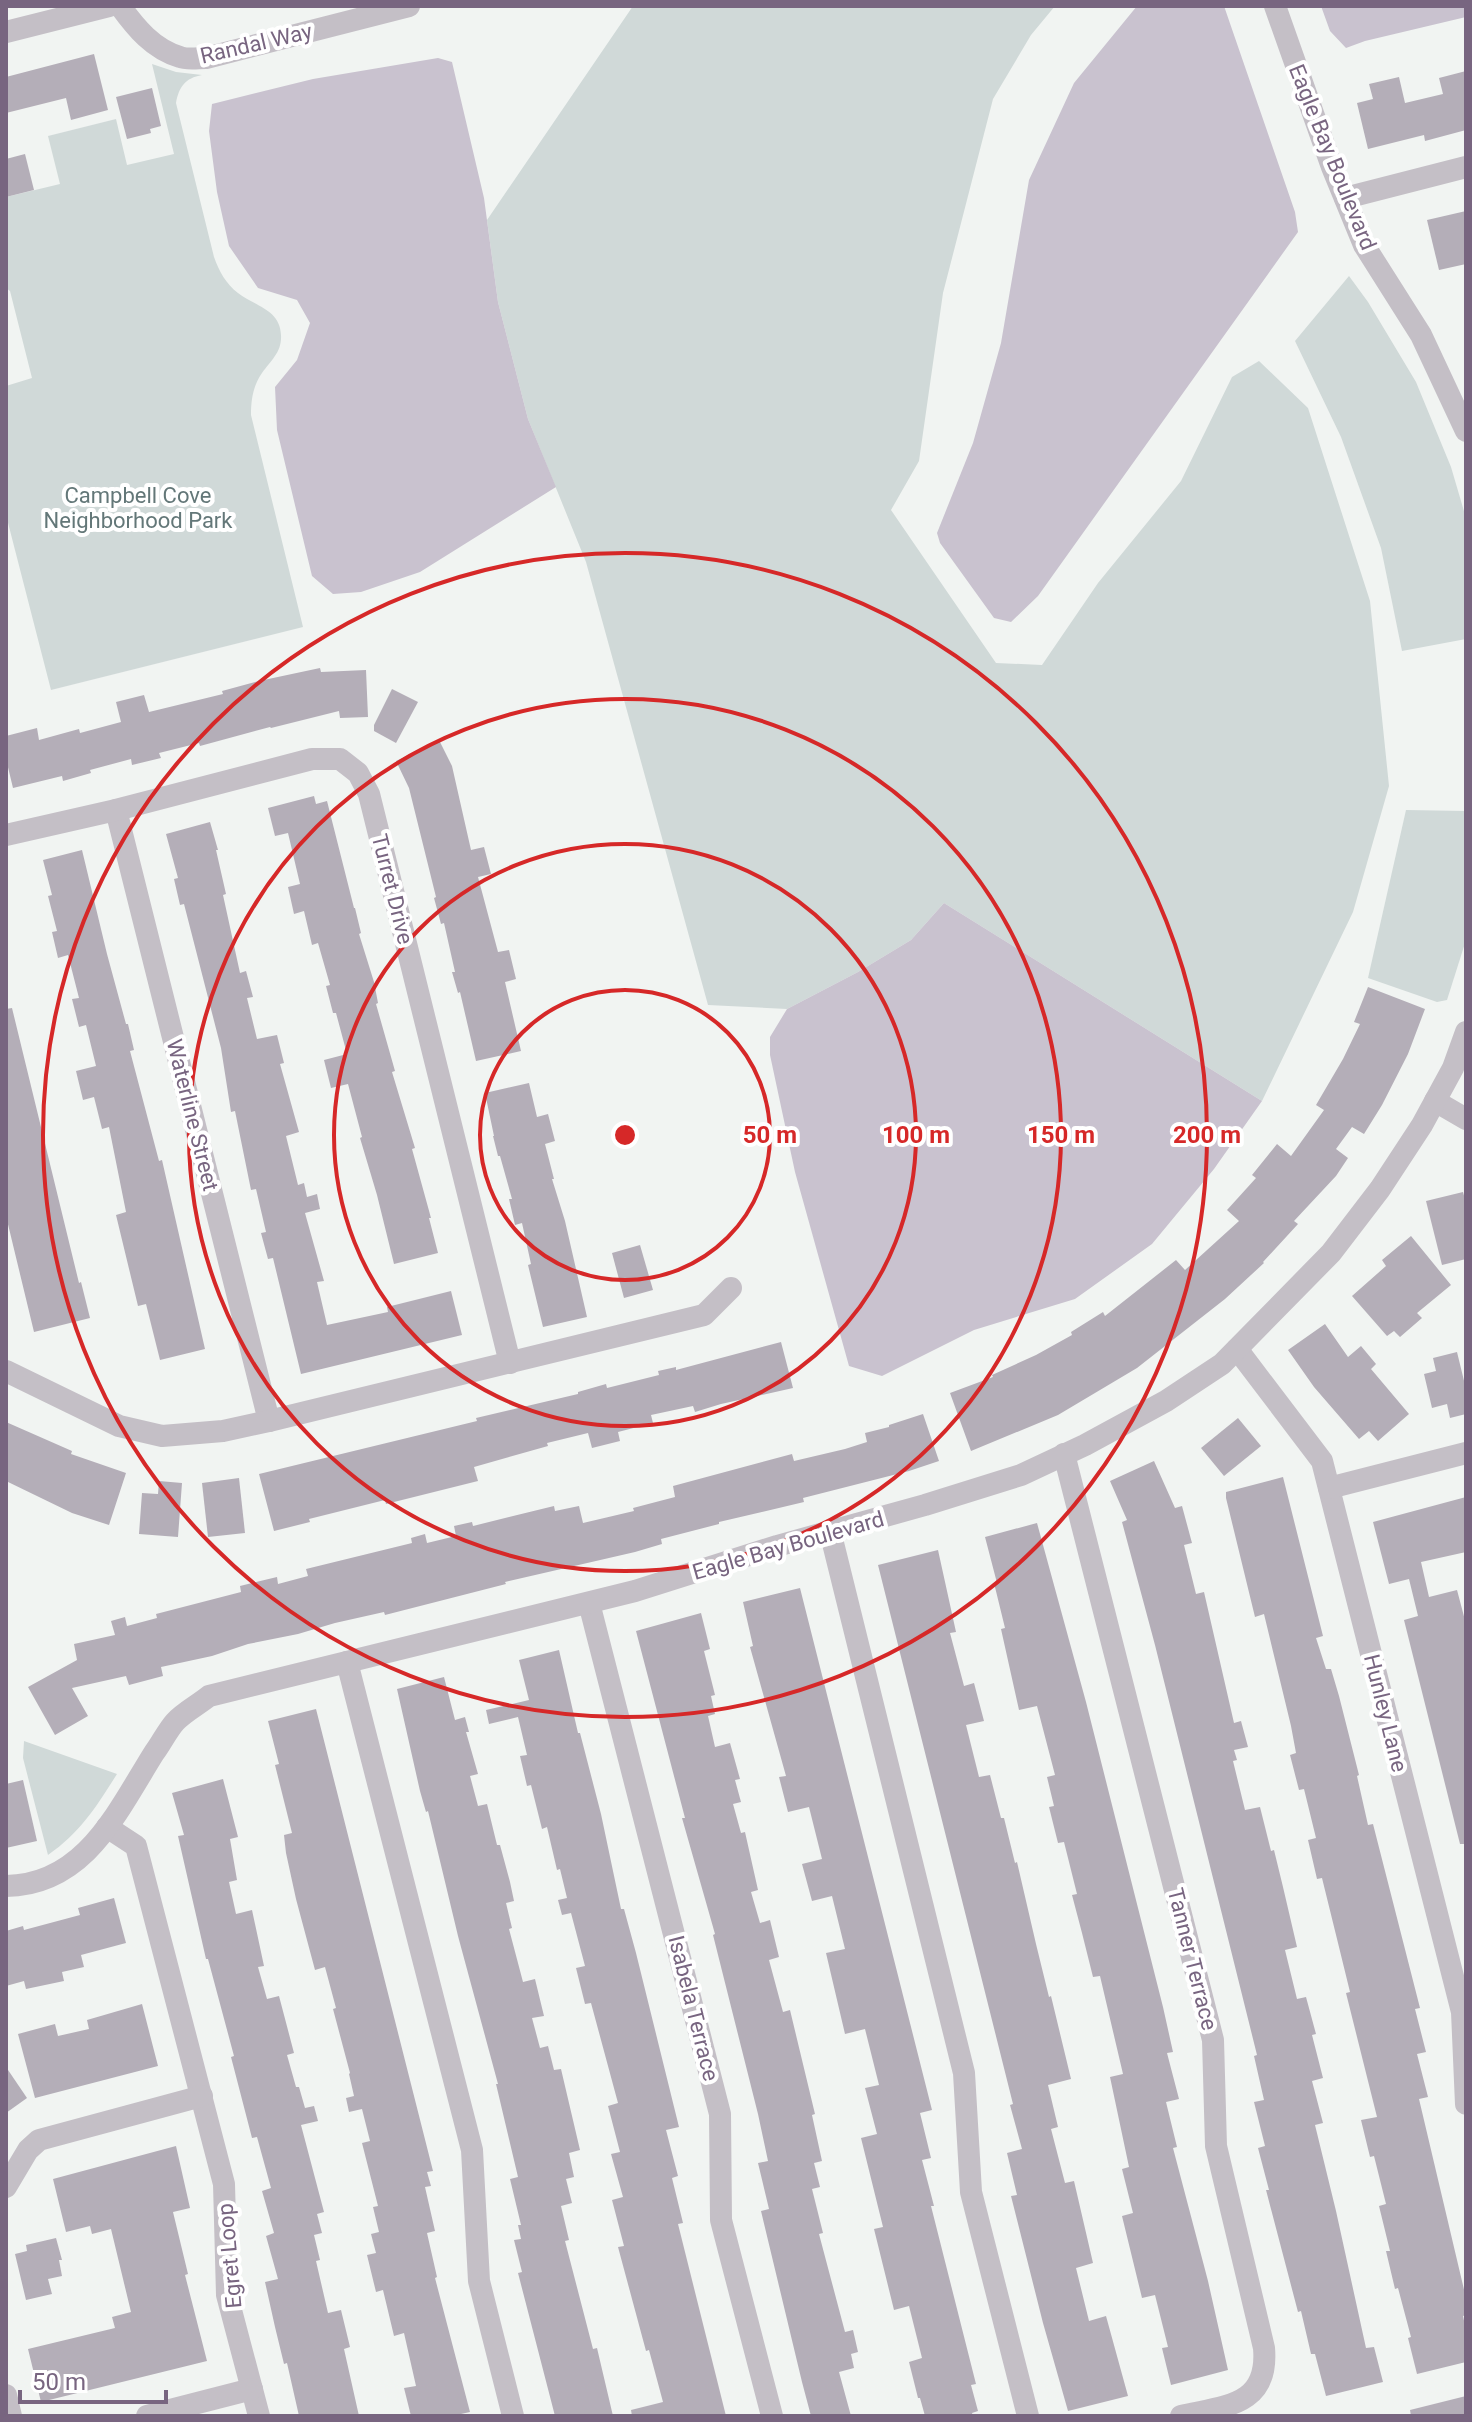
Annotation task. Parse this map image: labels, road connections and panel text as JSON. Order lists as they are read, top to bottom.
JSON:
{
  "streets": {
    "street": [
      "Randal Way",
      "Eagle Bay Boulevard",
      "Turret Drive",
      "Waterline Street",
      "Hunley Lane",
      "Tanner Terrace",
      "Isabela Terrace",
      "Egret Loop"
    ]
  },
  "crossings": [
    ["Eagle Bay Boulevard", "Hunley Lane"],
    ["Eagle Bay Boulevard", "Tanner Terrace"],
    ["Eagle Bay Boulevard", "Isabela Terrace"],
    ["Eagle Bay Boulevard", "Egret Loop"],
    ["Turret Drive", "Waterline Street"]
  ],
  "parks": ["Campbell Cove Neighborhood Park"],
  "scale_bar": "50 m",
  "rings": [
    "50 m",
    "100 m",
    "150 m",
    "200 m"
  ]
}
